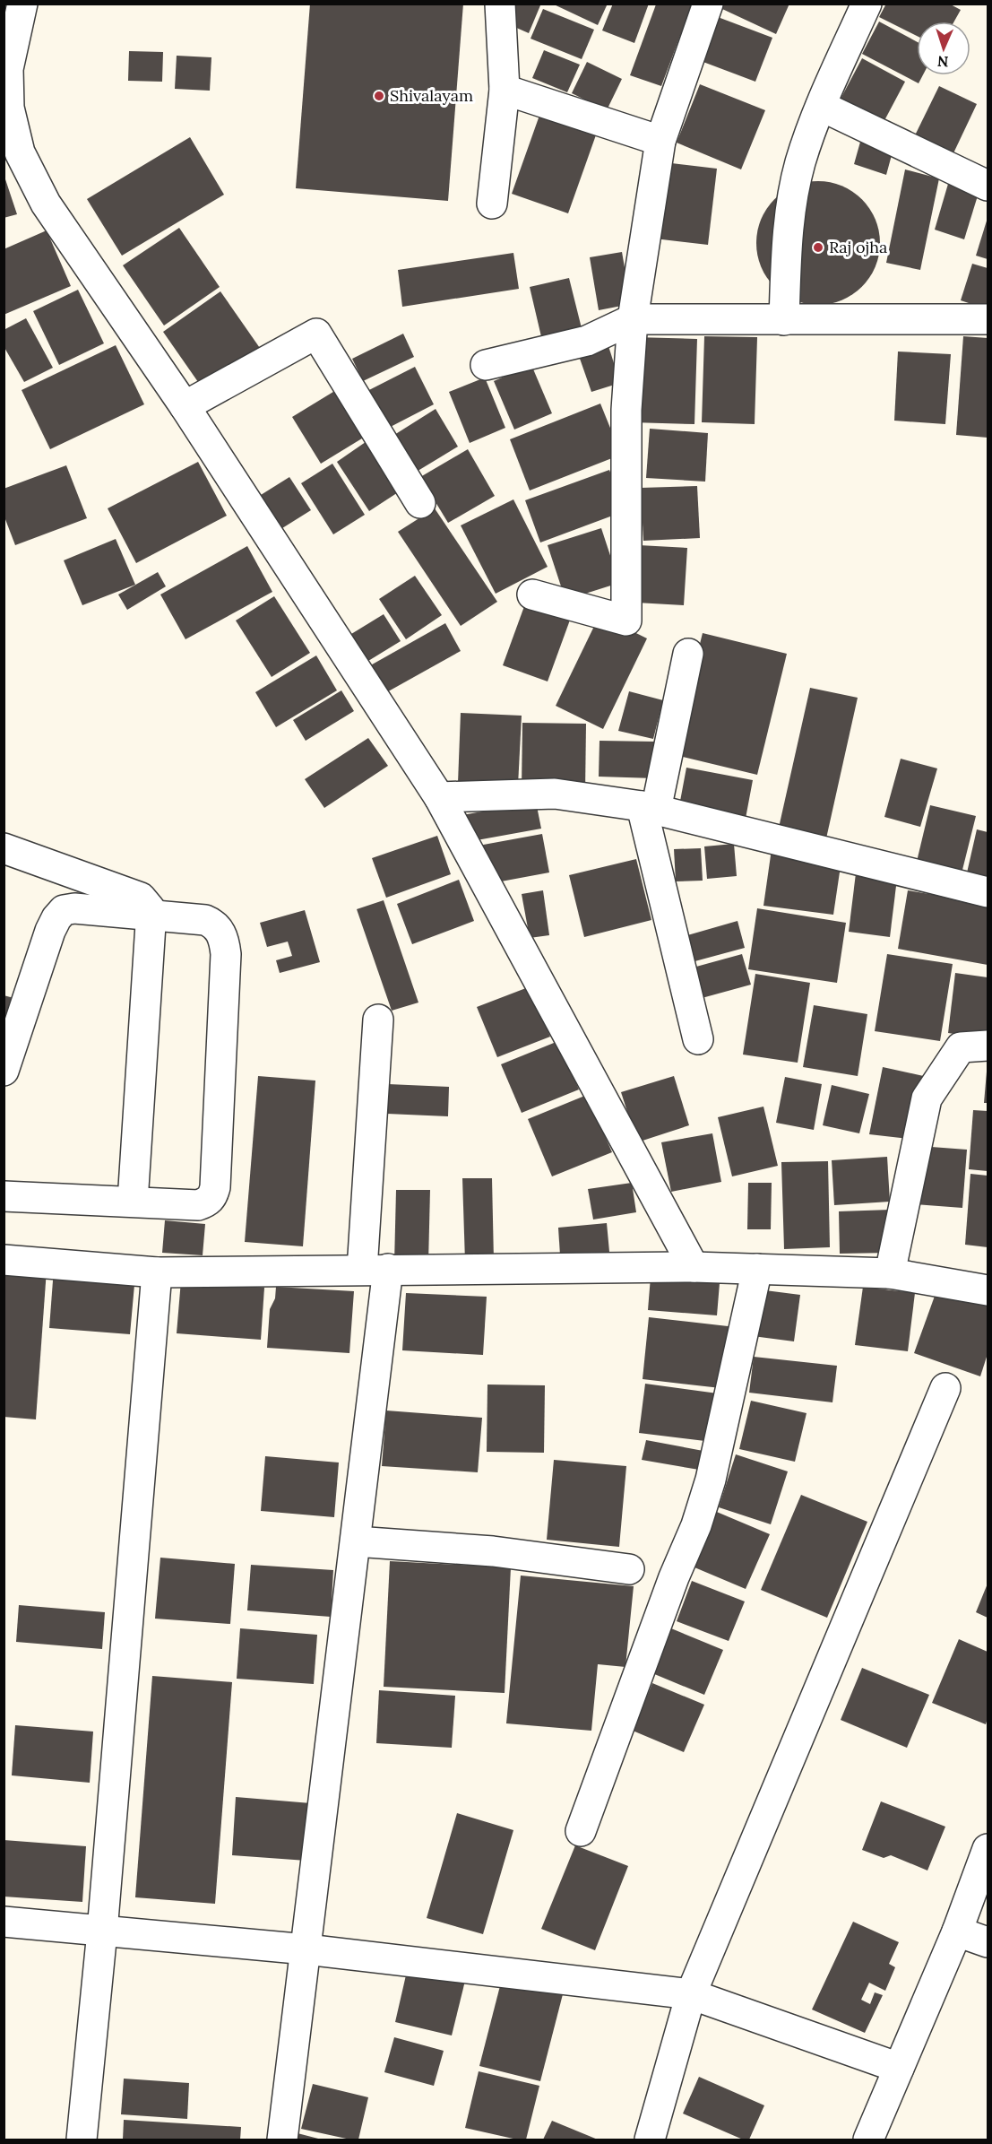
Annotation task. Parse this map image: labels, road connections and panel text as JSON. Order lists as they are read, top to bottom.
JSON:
{
  "places": ["Shivalayam", "Raj ojha"],
  "north": "bottom"
}
